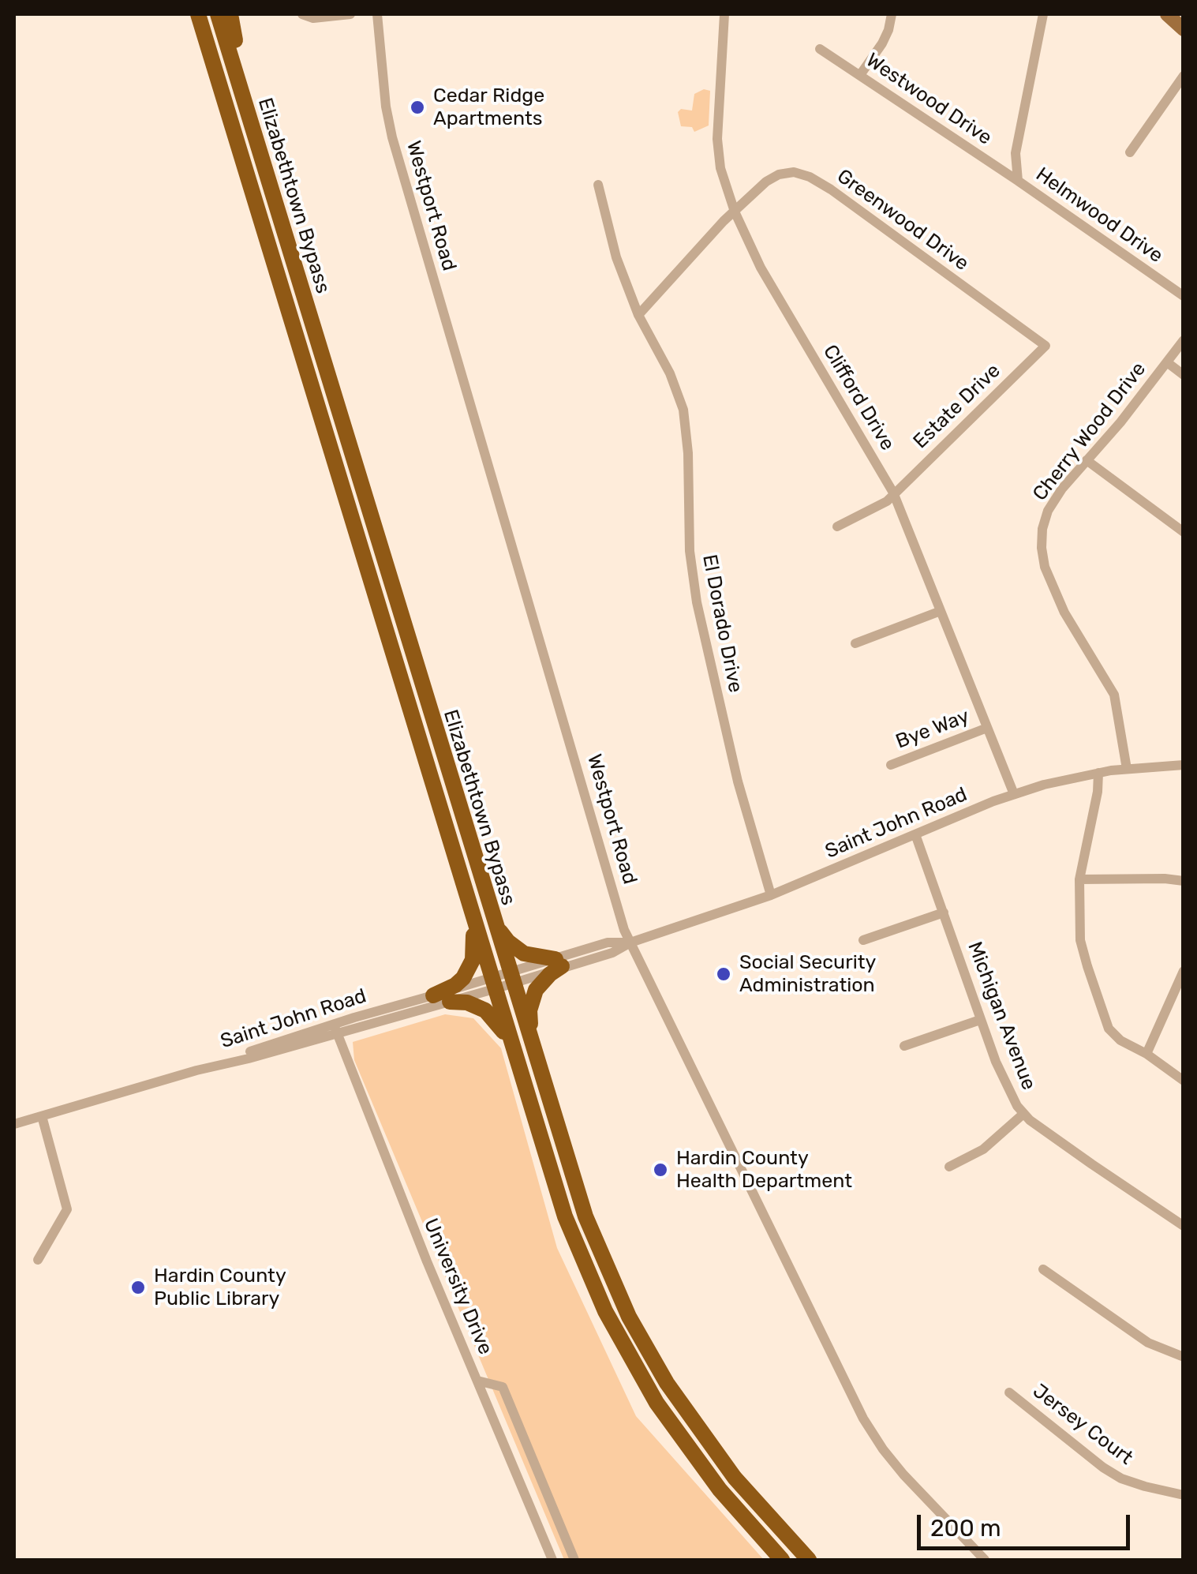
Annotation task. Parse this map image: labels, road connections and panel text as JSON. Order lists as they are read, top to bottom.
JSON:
{
  "streets": {
    "highway": ["Elizabethtown Bypass"],
    "street": [
      "Westwood Drive",
      "Westport Road",
      "Helmwood Drive",
      "Greenwood Drive",
      "Clifford Drive",
      "Estate Drive",
      "Cherry Wood Drive",
      "El Dorado Drive",
      "Bye Way",
      "Saint John Road",
      "Michigan Avenue",
      "University Drive",
      "Jersey Court"
    ]
  },
  "crossings": [
    ["Westwood Drive", "Helmwood Drive"],
    ["Elizabethtown Bypass", "Saint John Road"],
    ["Westport Road", "Saint John Road"],
    ["Greenwood Drive", "Clifford Drive"],
    ["Greenwood Drive", "Estate Drive"],
    ["Greenwood Drive", "El Dorado Drive"],
    ["Clifford Drive", "Estate Drive"],
    ["Clifford Drive", "Bye Way"],
    ["Clifford Drive", "Saint John Road"],
    ["Cherry Wood Drive", "Saint John Road"],
    ["El Dorado Drive", "Saint John Road"],
    ["Saint John Road", "Michigan Avenue"],
    ["Saint John Road", "University Drive"]
  ],
  "places": [
    "Cedar Ridge Apartments",
    "Social Security Administration",
    "Hardin County Health Department",
    "Hardin County Public Library"
  ],
  "scale_bar": "200 m"
}
